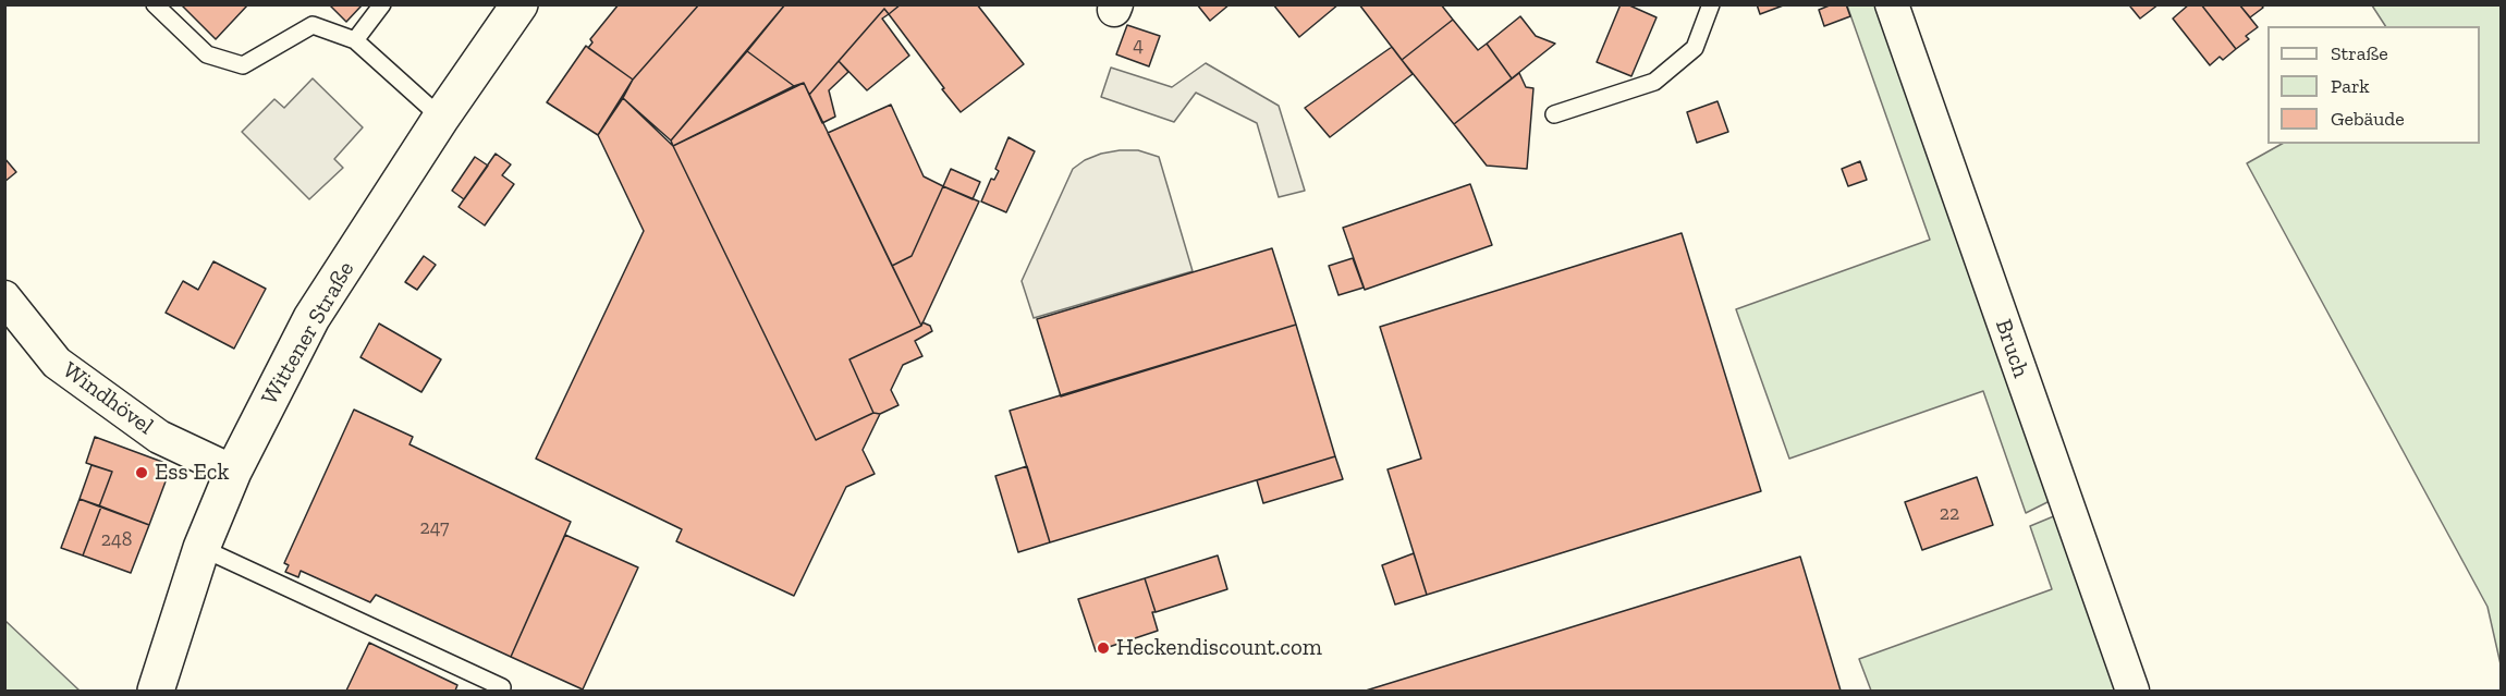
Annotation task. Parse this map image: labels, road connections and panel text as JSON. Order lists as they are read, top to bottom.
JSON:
{
  "streets": {
    "main road": ["Wittener Straße"],
    "street": ["Bruch", "Windhövel"]
  },
  "crossings": [
    ["Wittener Straße", "Windhövel"]
  ],
  "places": ["Ess Eck", "Heckendiscount.com"],
  "house_numbers": [
    "4",
    "22",
    "247",
    "248"
  ],
  "legend": ["Straße", "Park", "Gebäude"]
}
